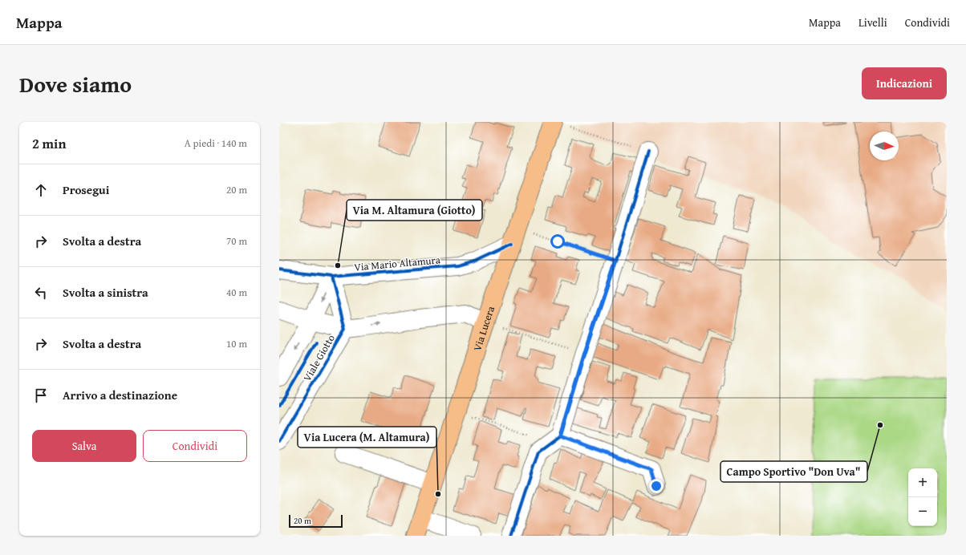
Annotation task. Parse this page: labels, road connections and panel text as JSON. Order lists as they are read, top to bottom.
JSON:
{
  "streets": {
    "main road": ["Via Lucera"],
    "street": ["Via Mario Altamura", "Viale Giotto"]
  },
  "crossings": [
    ["Via Mario Altamura", "Via Lucera"],
    ["Via Mario Altamura", "Viale Giotto"]
  ],
  "places": ["Via M. Altamura (Giotto)", "Campo Sportivo \"Don Uva\"", "Via Lucera (M. Altamura)"],
  "scale_bar": "20 m",
  "north": "right",
  "page": {
    "header": "Mappa",
    "nav": ["Mappa", "Livelli", "Condividi"],
    "title": "Dove siamo",
    "buttons": [
      "Indicazioni",
      ["Salva", "Condividi"]
    ],
    "heading": ["2 min", "A piedi · 140 m"],
    "list": [
      ["Prosegui", "20 m"],
      ["Svolta a destra", "70 m"],
      ["Svolta a sinistra", "40 m"],
      ["Svolta a destra", "10 m"],
      "Arrivo a destinazione"
    ],
    "map_buttons": ["+", "−"],
    "scale": "20 m"
  }
}
